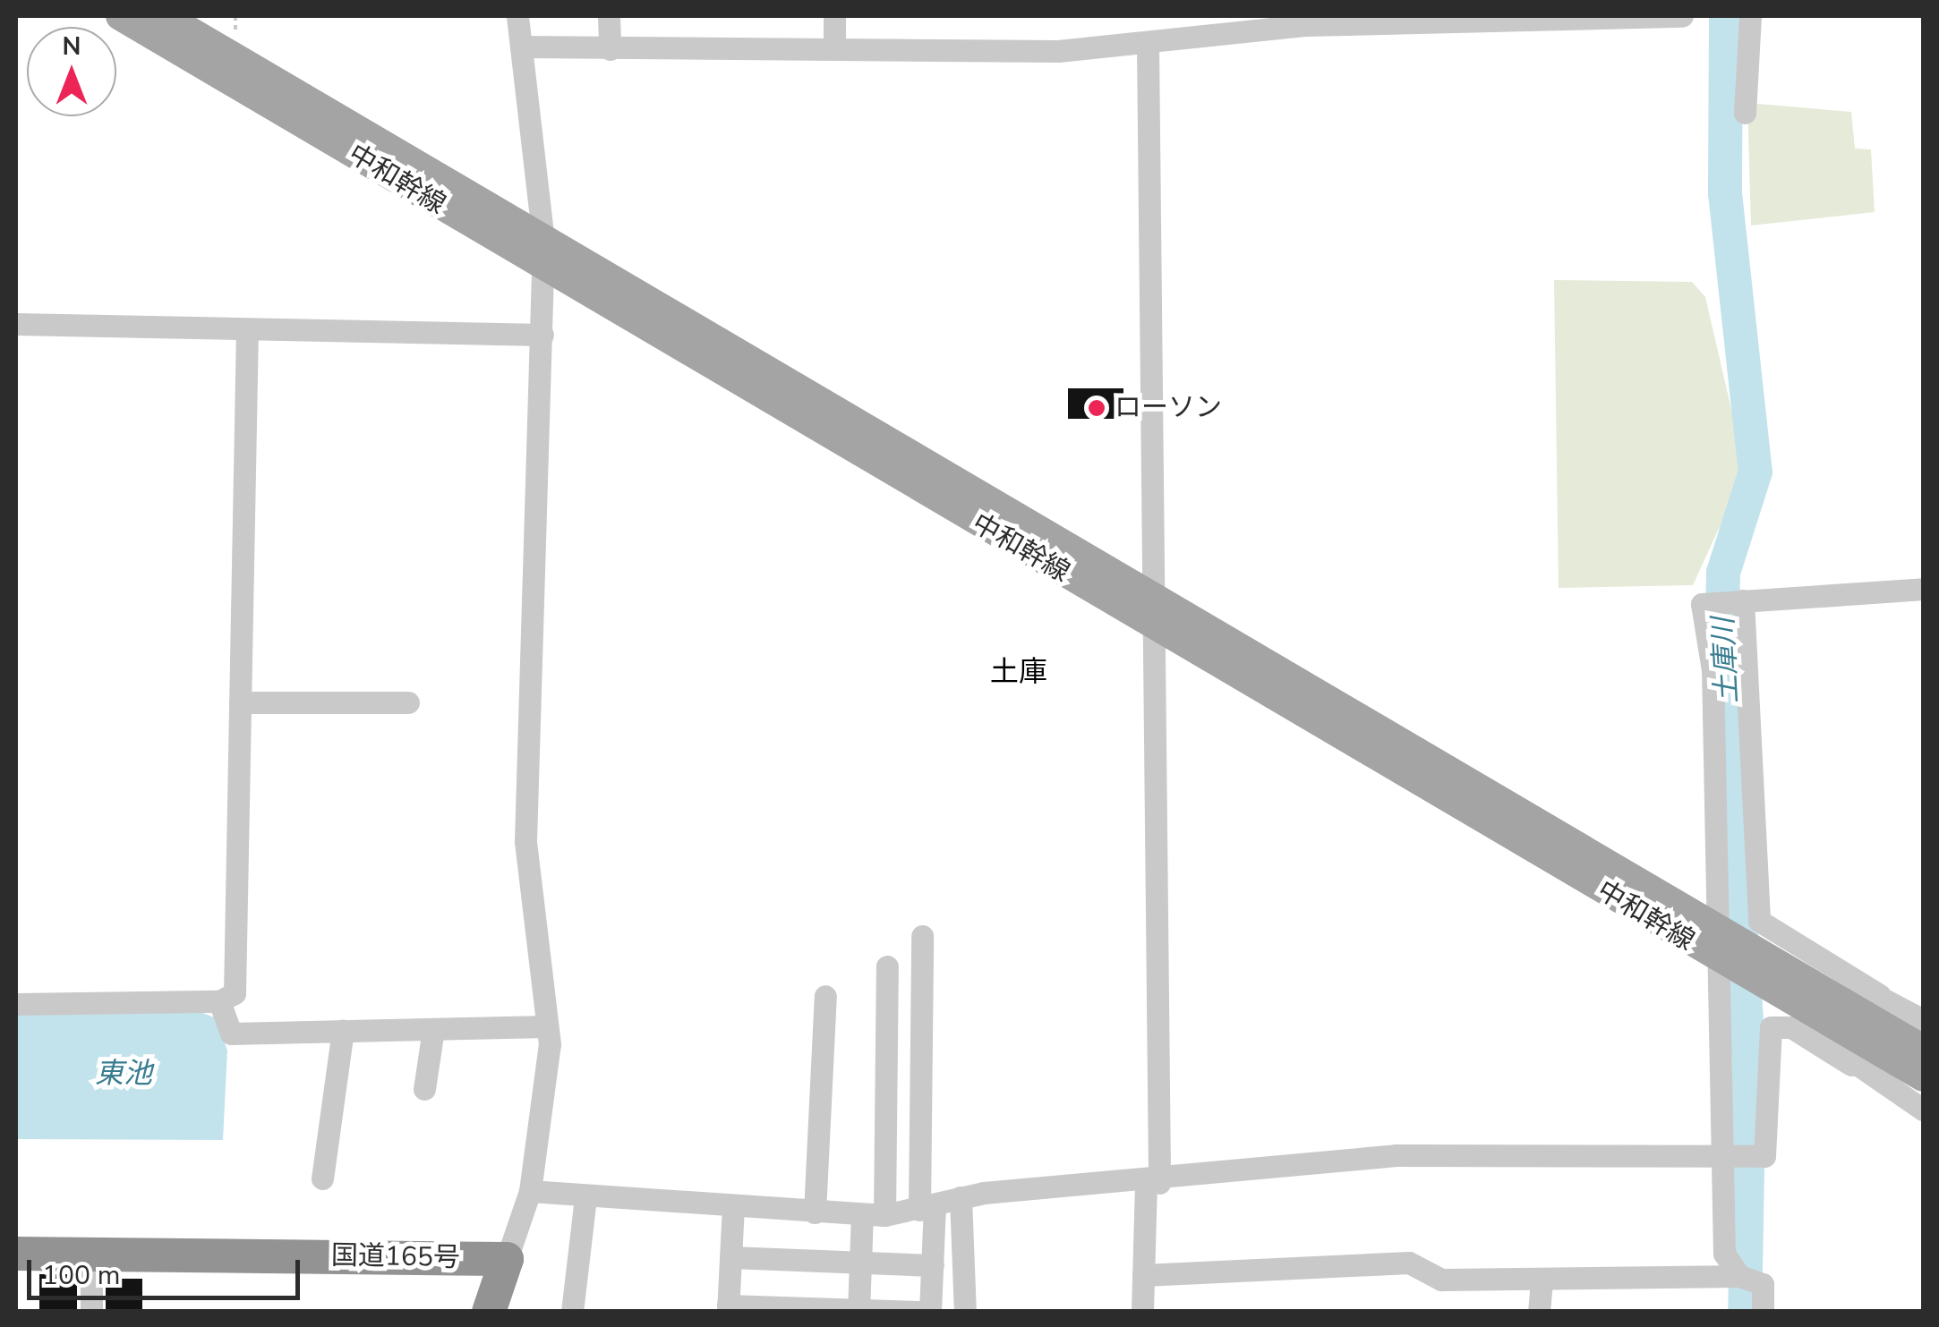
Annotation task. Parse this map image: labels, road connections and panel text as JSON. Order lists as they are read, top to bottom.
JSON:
{
  "streets": {
    "highway": ["国道165号"],
    "main road": ["中和幹線"]
  },
  "districts": ["土庫"],
  "water": ["土庫川", "東池"],
  "places": ["ローソン"],
  "scale_bar": "100 m",
  "north": "top"
}
